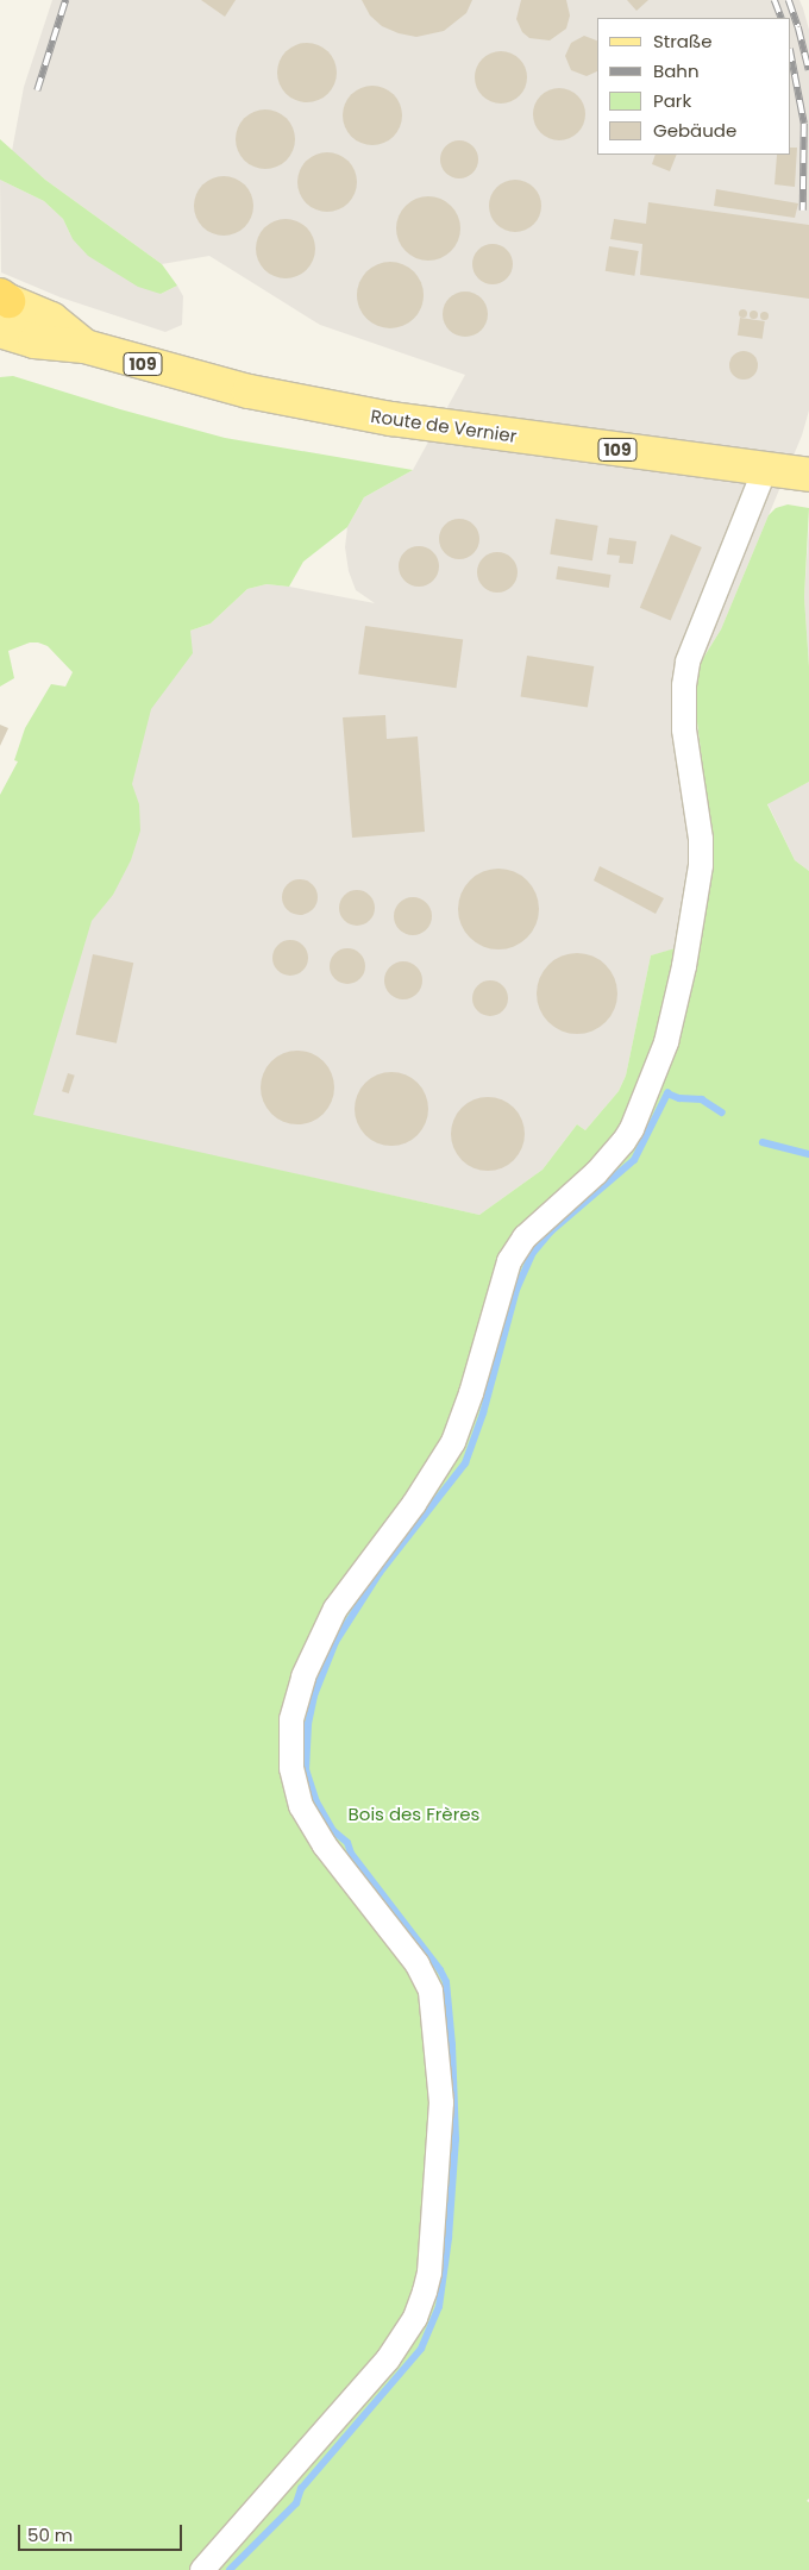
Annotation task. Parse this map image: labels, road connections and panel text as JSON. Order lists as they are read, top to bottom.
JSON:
{
  "streets": {
    "main road": ["109", "Route de Vernier"]
  },
  "parks": ["Bois des Frères"],
  "legend": [
    "Straße",
    "Bahn",
    "Park",
    "Gebäude"
  ],
  "scale_bar": "50 m"
}
